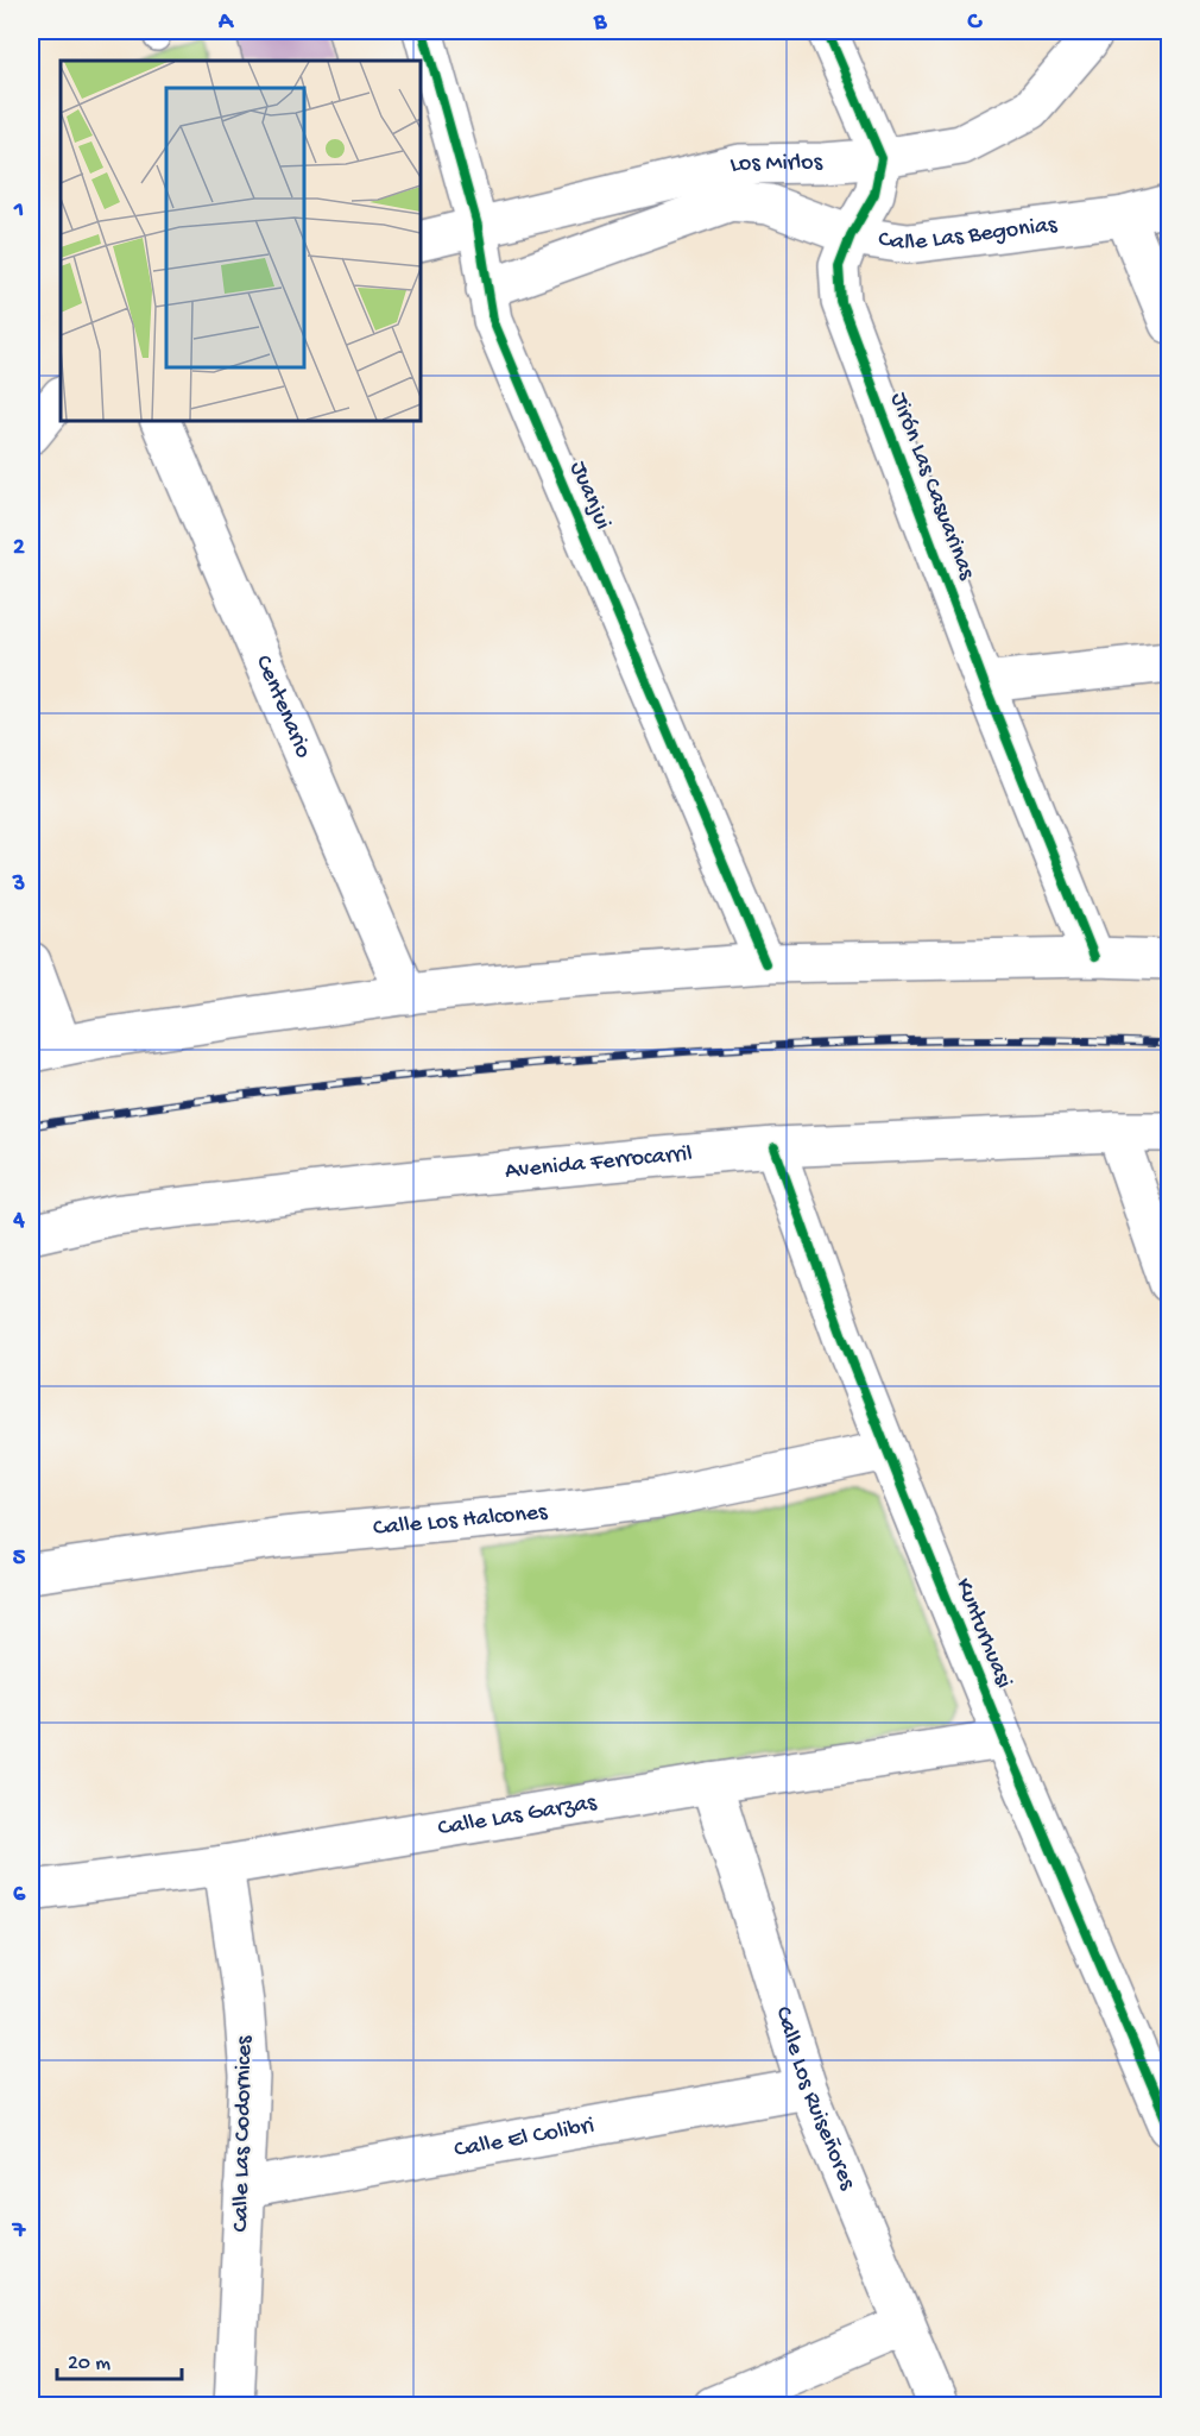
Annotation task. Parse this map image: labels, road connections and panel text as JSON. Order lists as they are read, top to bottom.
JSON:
{
  "streets": {
    "street": [
      "Los Mirlos",
      "Calle Las Begonias",
      "Jirón Las Casuarinas",
      "Juanjui",
      "Centenario",
      "Avenida Ferrocarril",
      "Calle Los Halcones",
      "Kunturhuasi",
      "Calle Las Garzas",
      "Calle Los Ruiseñores",
      "Calle Las Codornices",
      "Calle El Colibri"
    ]
  },
  "crossings": [
    ["Los Mirlos", "Jirón Las Casuarinas"],
    ["Los Mirlos", "Juanjui"],
    ["Calle Las Begonias", "Jirón Las Casuarinas"],
    ["Calle Las Begonias", "Juanjui"],
    ["Avenida Ferrocarril", "Kunturhuasi"],
    ["Calle Los Halcones", "Kunturhuasi"],
    ["Kunturhuasi", "Calle Las Garzas"],
    ["Calle Las Garzas", "Calle Los Ruiseñores"],
    ["Calle Las Garzas", "Calle Las Codornices"],
    ["Calle Los Ruiseñores", "Calle El Colibri"],
    ["Calle Las Codornices", "Calle El Colibri"]
  ],
  "scale_bar": "20 m",
  "grid": {
    "columns": ["A", "B", "C"],
    "rows": [
      "1",
      "2",
      "3",
      "4",
      "5",
      "6",
      "7"
    ]
  }
}
